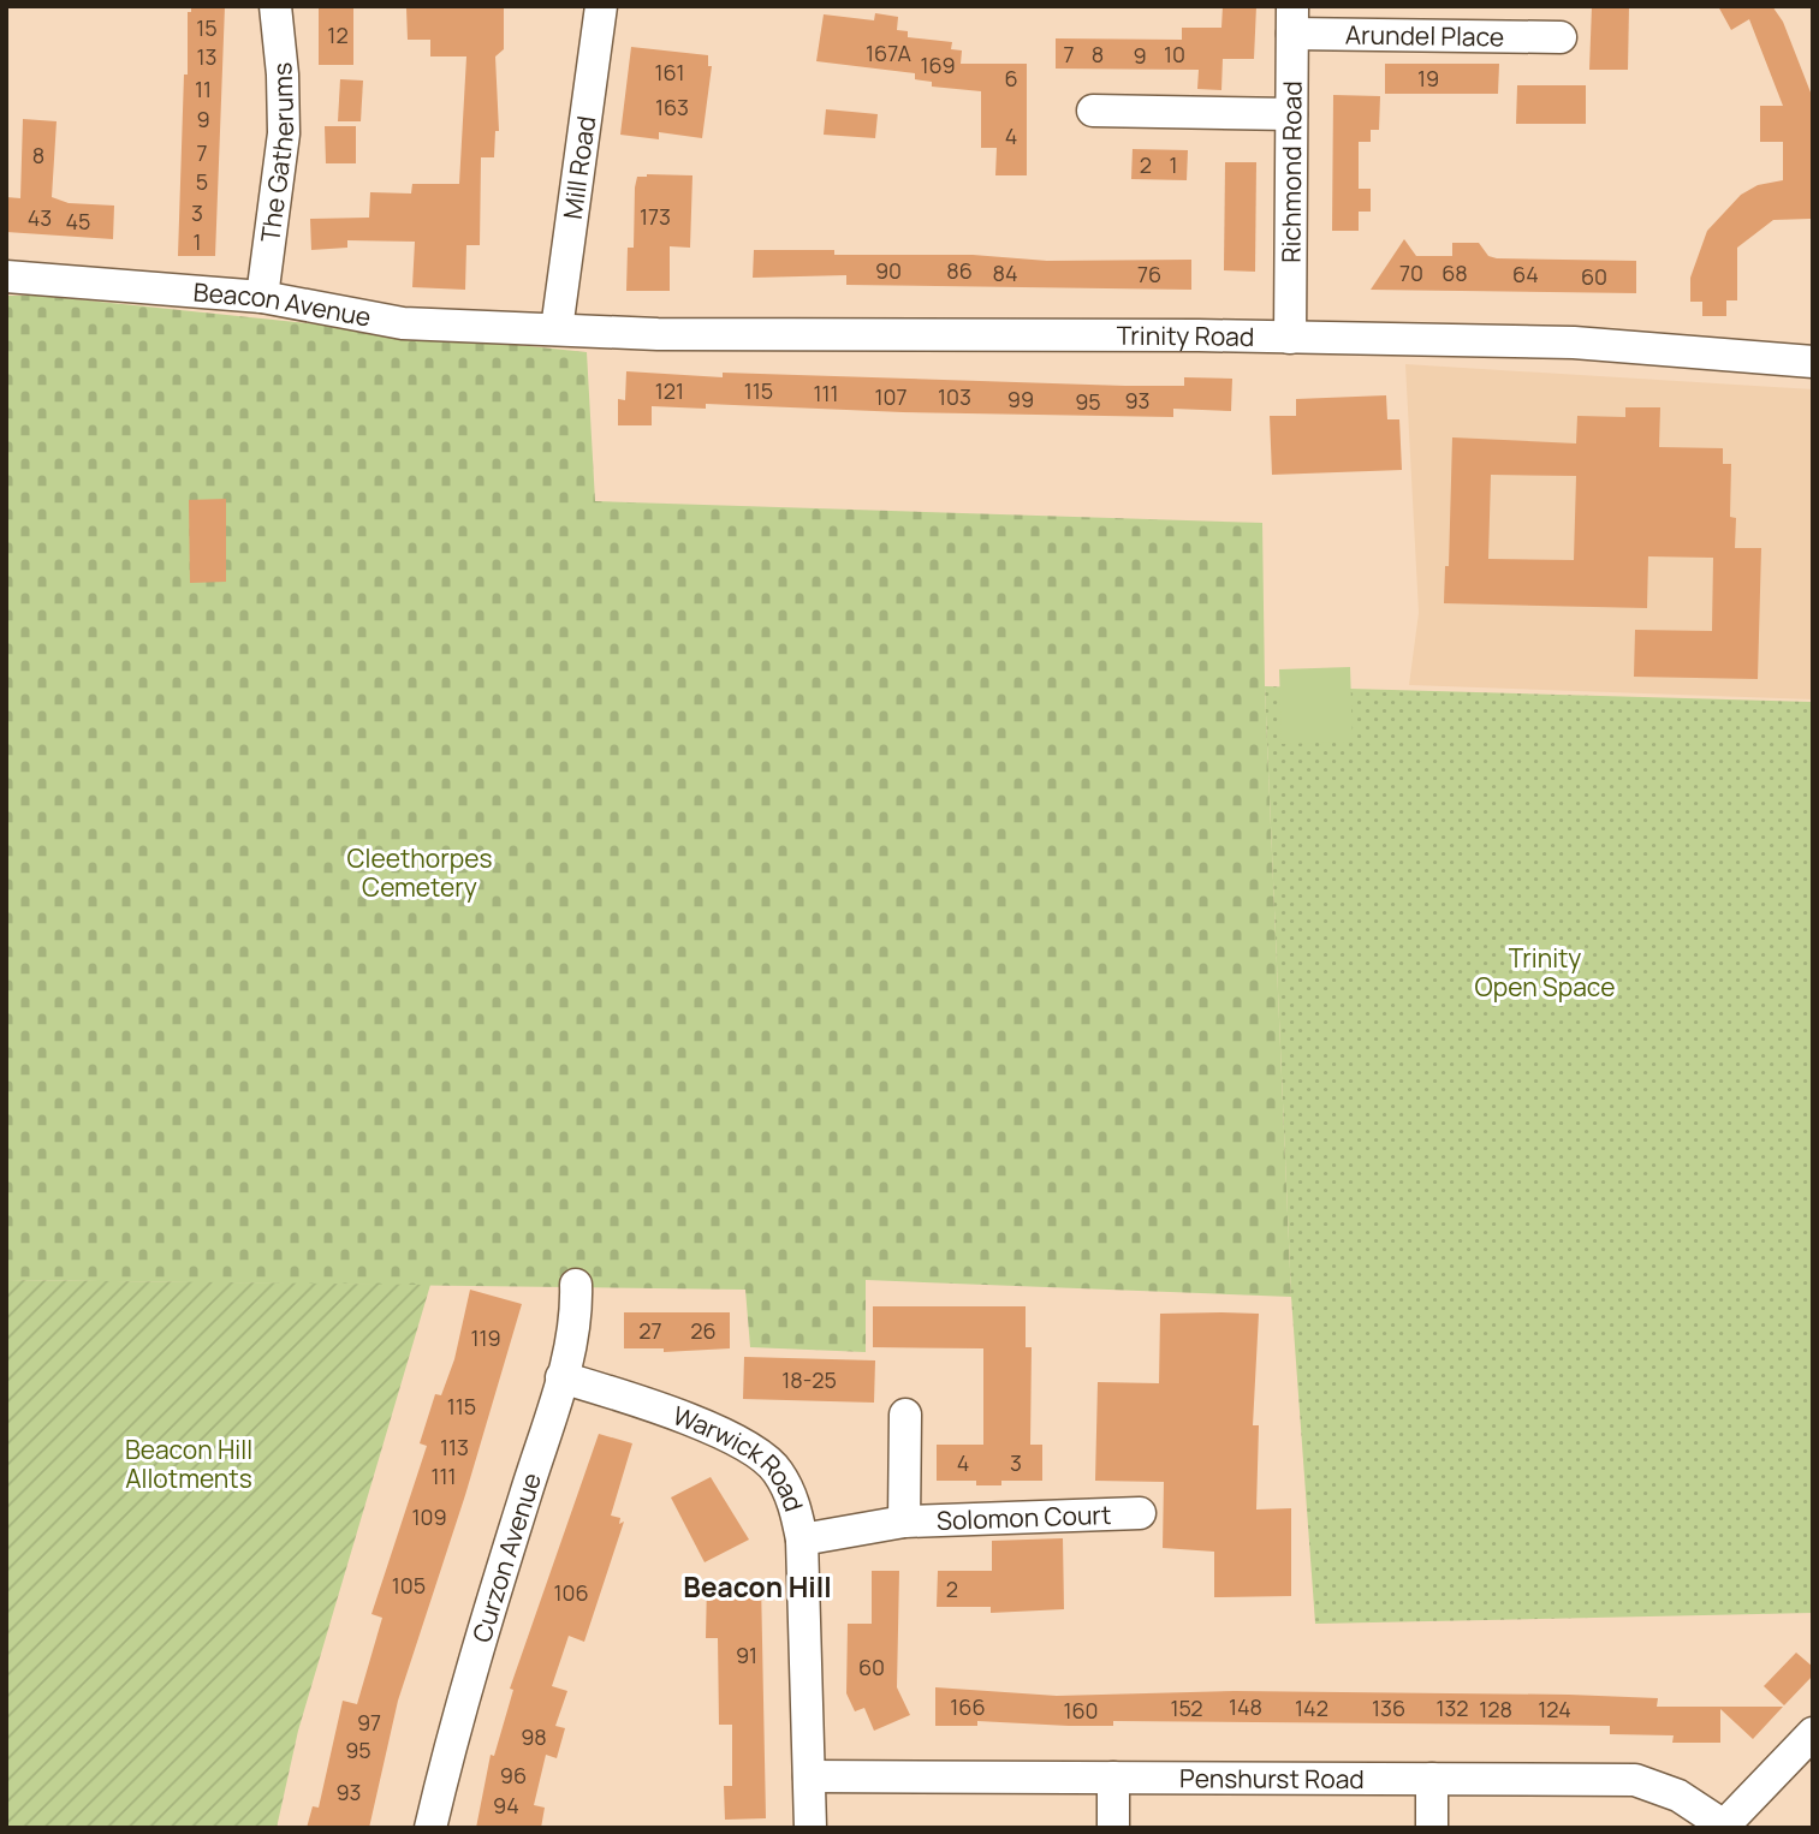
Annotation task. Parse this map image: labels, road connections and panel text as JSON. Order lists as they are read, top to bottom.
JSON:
{
  "streets": {
    "street": [
      "Arundel Place",
      "The Gatherums",
      "Mill Road",
      "Richmond Road",
      "Beacon Avenue",
      "Trinity Road",
      "Warwick Road",
      "Solomon Court",
      "Curzon Avenue",
      "Penshurst Road"
    ]
  },
  "crossings": [
    ["Arundel Place", "Richmond Road"],
    ["The Gatherums", "Beacon Avenue"],
    ["Mill Road", "Beacon Avenue"],
    ["Mill Road", "Trinity Road"],
    ["Richmond Road", "Trinity Road"],
    ["Beacon Avenue", "Trinity Road"],
    ["Warwick Road", "Solomon Court"],
    ["Warwick Road", "Curzon Avenue"],
    ["Warwick Road", "Penshurst Road"]
  ],
  "districts": ["Beacon Hill"],
  "parks": ["Cleethorpes Cemetery", "Trinity Open Space", "Beacon Hill Allotments"],
  "house_numbers": [
    "15",
    "12",
    "167A",
    "7",
    "8",
    "10",
    "9",
    "13",
    "169",
    "161",
    "6",
    "19",
    "11",
    "163",
    "9",
    "4",
    "7",
    "8",
    "2",
    "1",
    "5",
    "3",
    "173",
    "43",
    "45",
    "1",
    "90",
    "86",
    "84",
    "70",
    "68",
    "76",
    "64",
    "60",
    "121",
    "115",
    "111",
    "107",
    "103",
    "99",
    "93",
    "95",
    "27",
    "26",
    "119",
    "18-25",
    "115",
    "113",
    "4",
    "3",
    "111",
    "109",
    "105",
    "2",
    "106",
    "91",
    "60",
    "166",
    "148",
    "152",
    "142",
    "136",
    "132",
    "128",
    "124",
    "160",
    "97",
    "98",
    "95",
    "96",
    "93",
    "94"
  ]
}
